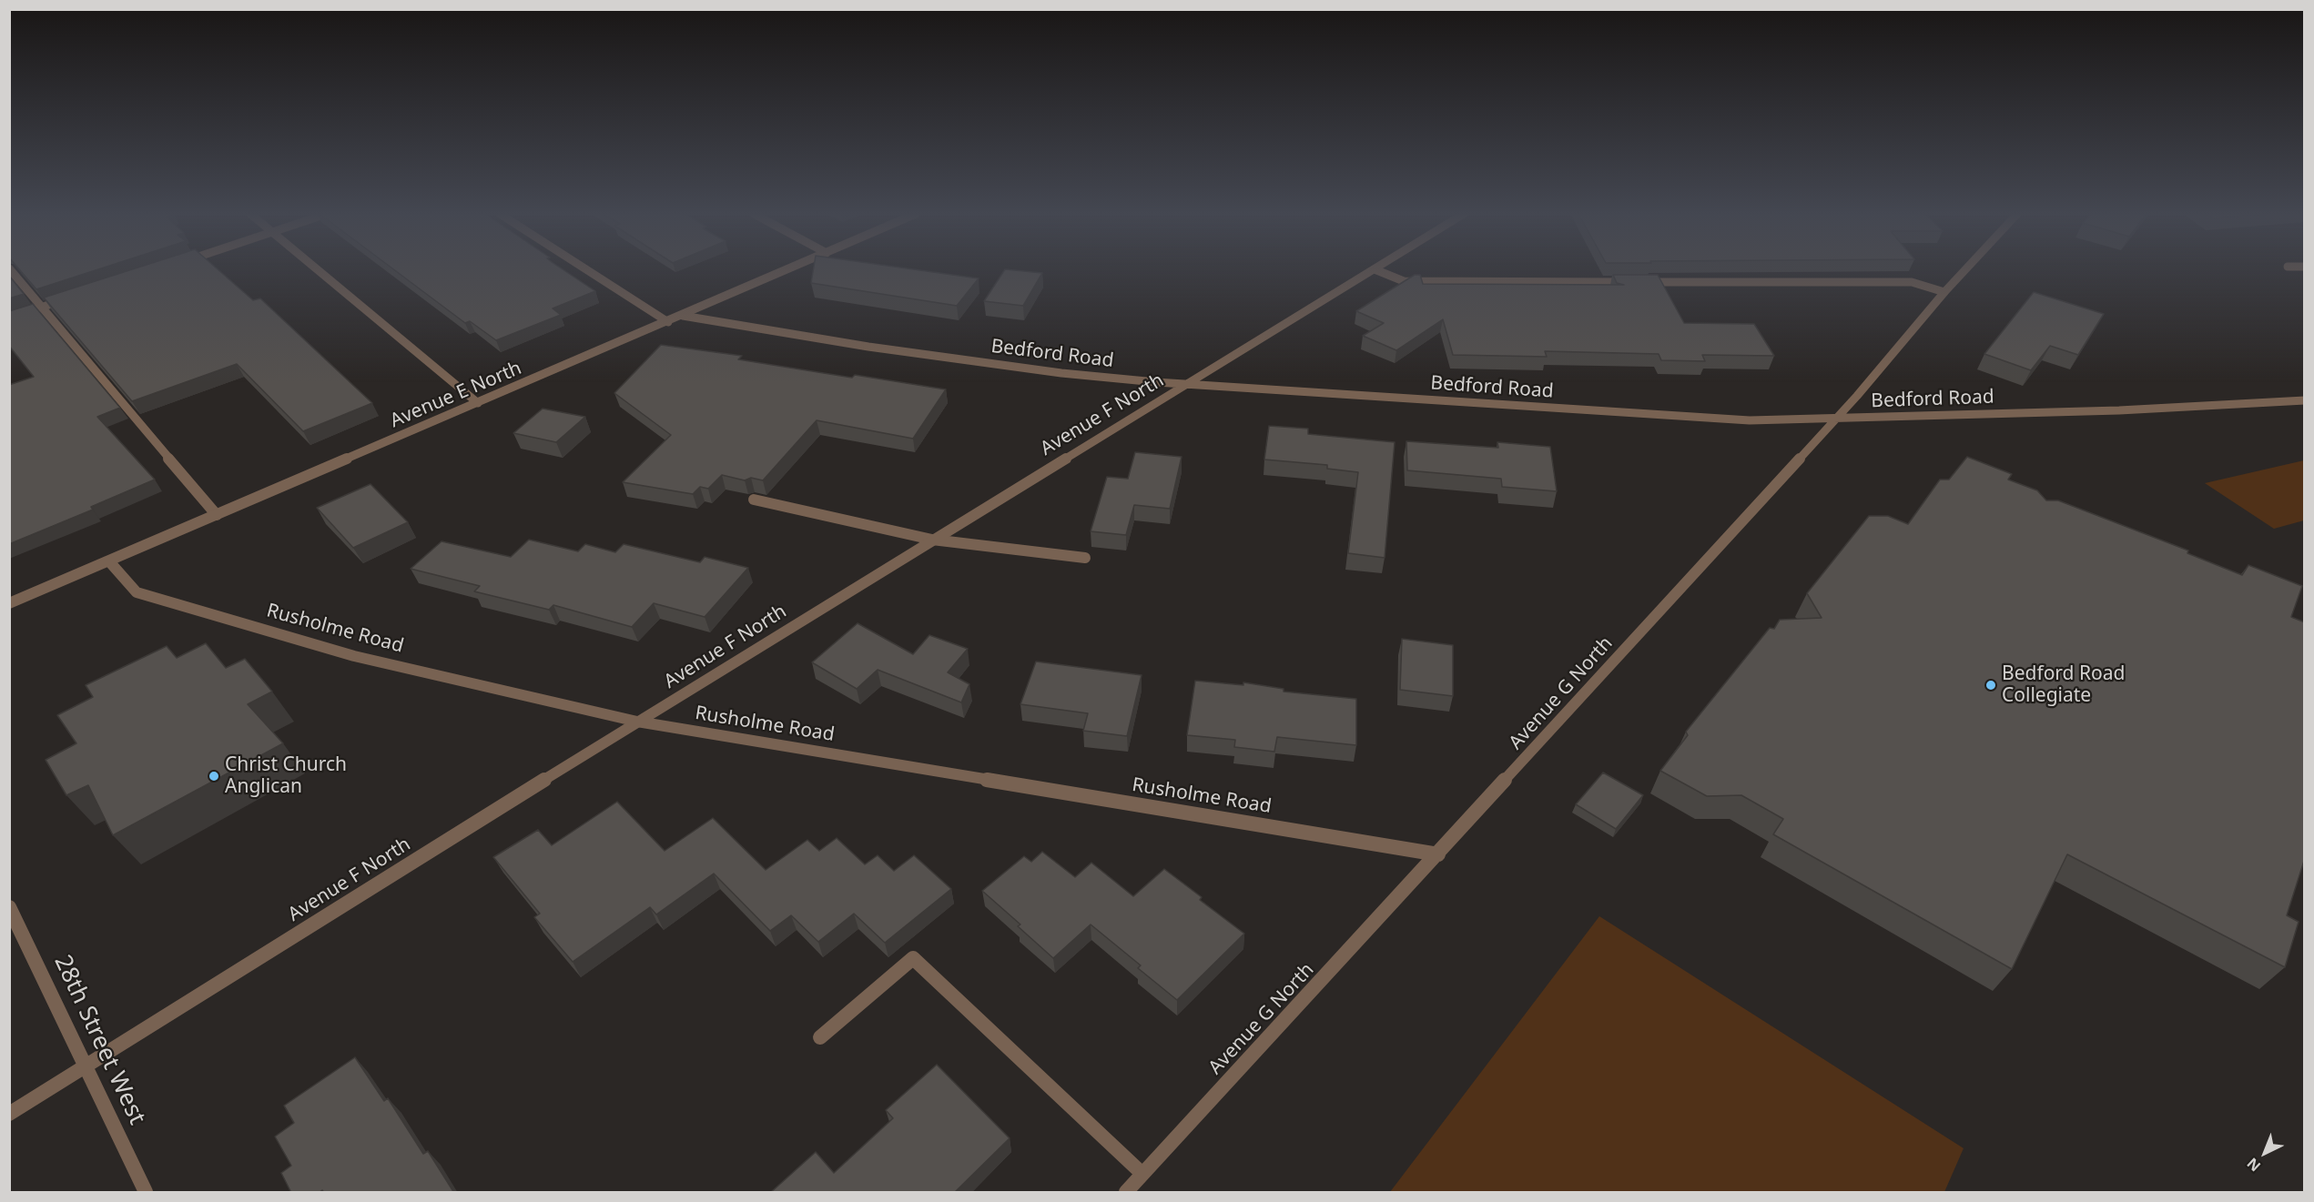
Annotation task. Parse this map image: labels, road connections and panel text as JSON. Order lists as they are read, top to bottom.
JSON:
{
  "streets": {
    "street": [
      "Bedford Road",
      "Avenue E North",
      "Avenue F North",
      "Rusholme Road",
      "Avenue G North",
      "28th Street West"
    ]
  },
  "crossings": [
    ["Bedford Road", "Avenue E North"],
    ["Bedford Road", "Avenue F North"],
    ["Bedford Road", "Avenue G North"],
    ["Avenue E North", "Rusholme Road"],
    ["Avenue F North", "Rusholme Road"],
    ["Avenue F North", "28th Street West"],
    ["Rusholme Road", "Avenue G North"]
  ],
  "places": ["Bedford Road Collegiate", "Christ Church Anglican"],
  "north": "bottom left"
}
